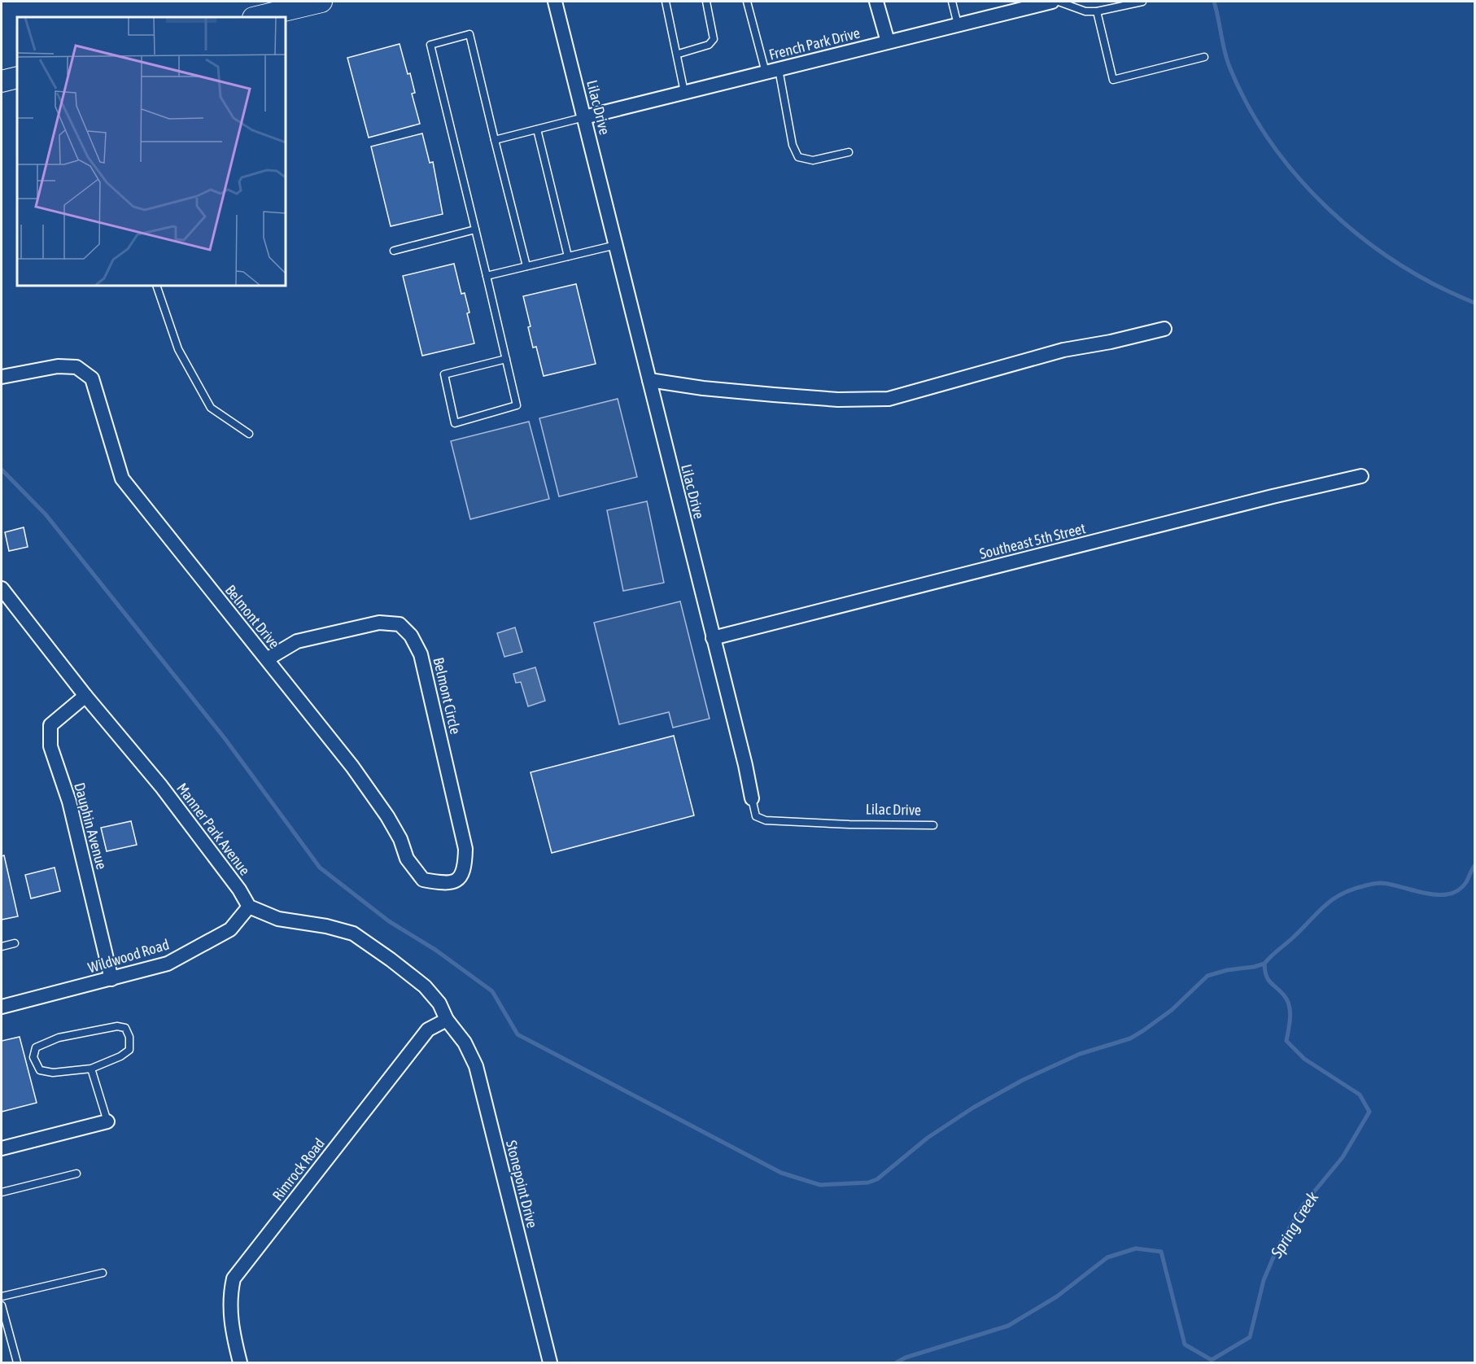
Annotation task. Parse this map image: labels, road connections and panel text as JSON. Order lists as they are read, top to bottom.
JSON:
{
  "streets": {
    "street": [
      "French Park Drive",
      "Lilac Drive",
      "Southeast 5th Street",
      "Belmont Drive",
      "Belmont Circle",
      "Dauphin Avenue",
      "Manner Park Avenue",
      "Wildwood Road",
      "Rimrock Road",
      "Stonepoint Drive"
    ]
  },
  "crossings": [
    ["French Park Drive", "Lilac Drive"],
    ["Lilac Drive", "Southeast 5th Street"],
    ["Belmont Drive", "Belmont Circle"],
    ["Dauphin Avenue", "Manner Park Avenue"],
    ["Dauphin Avenue", "Wildwood Road"],
    ["Manner Park Avenue", "Wildwood Road"],
    ["Rimrock Road", "Stonepoint Drive"]
  ],
  "water": ["Spring Creek"]
}
